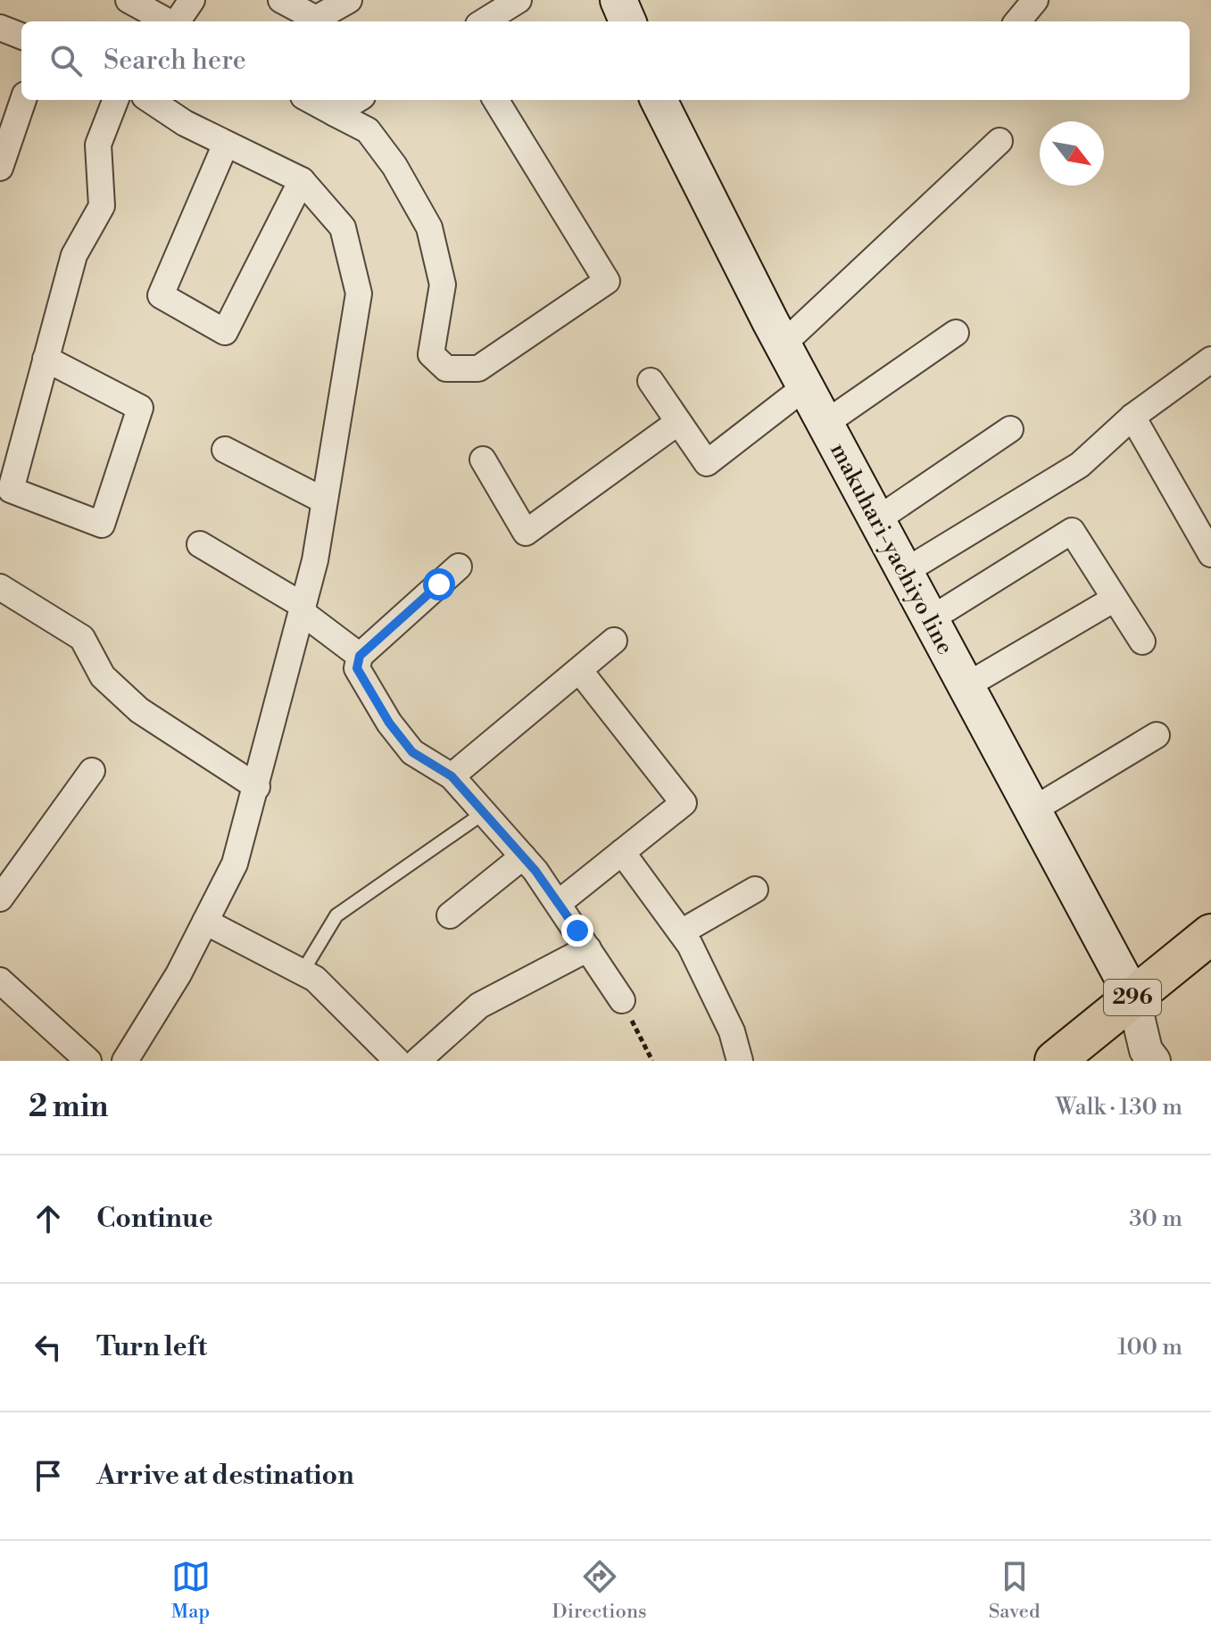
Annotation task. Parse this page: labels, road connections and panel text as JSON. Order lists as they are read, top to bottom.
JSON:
{
  "streets": {
    "highway": ["296"],
    "main road": ["makuhari-yachiyo line"]
  },
  "crossings": [
    ["makuhari-yachiyo line", "296"]
  ],
  "north": "bottom right",
  "page": {
    "search": "Search here",
    "heading": ["2 min", "Walk · 130 m"],
    "list": [
      ["Continue", "30 m"],
      ["Turn left", "100 m"],
      "Arrive at destination"
    ],
    "nav": ["Map", "Directions", "Saved"]
  }
}
